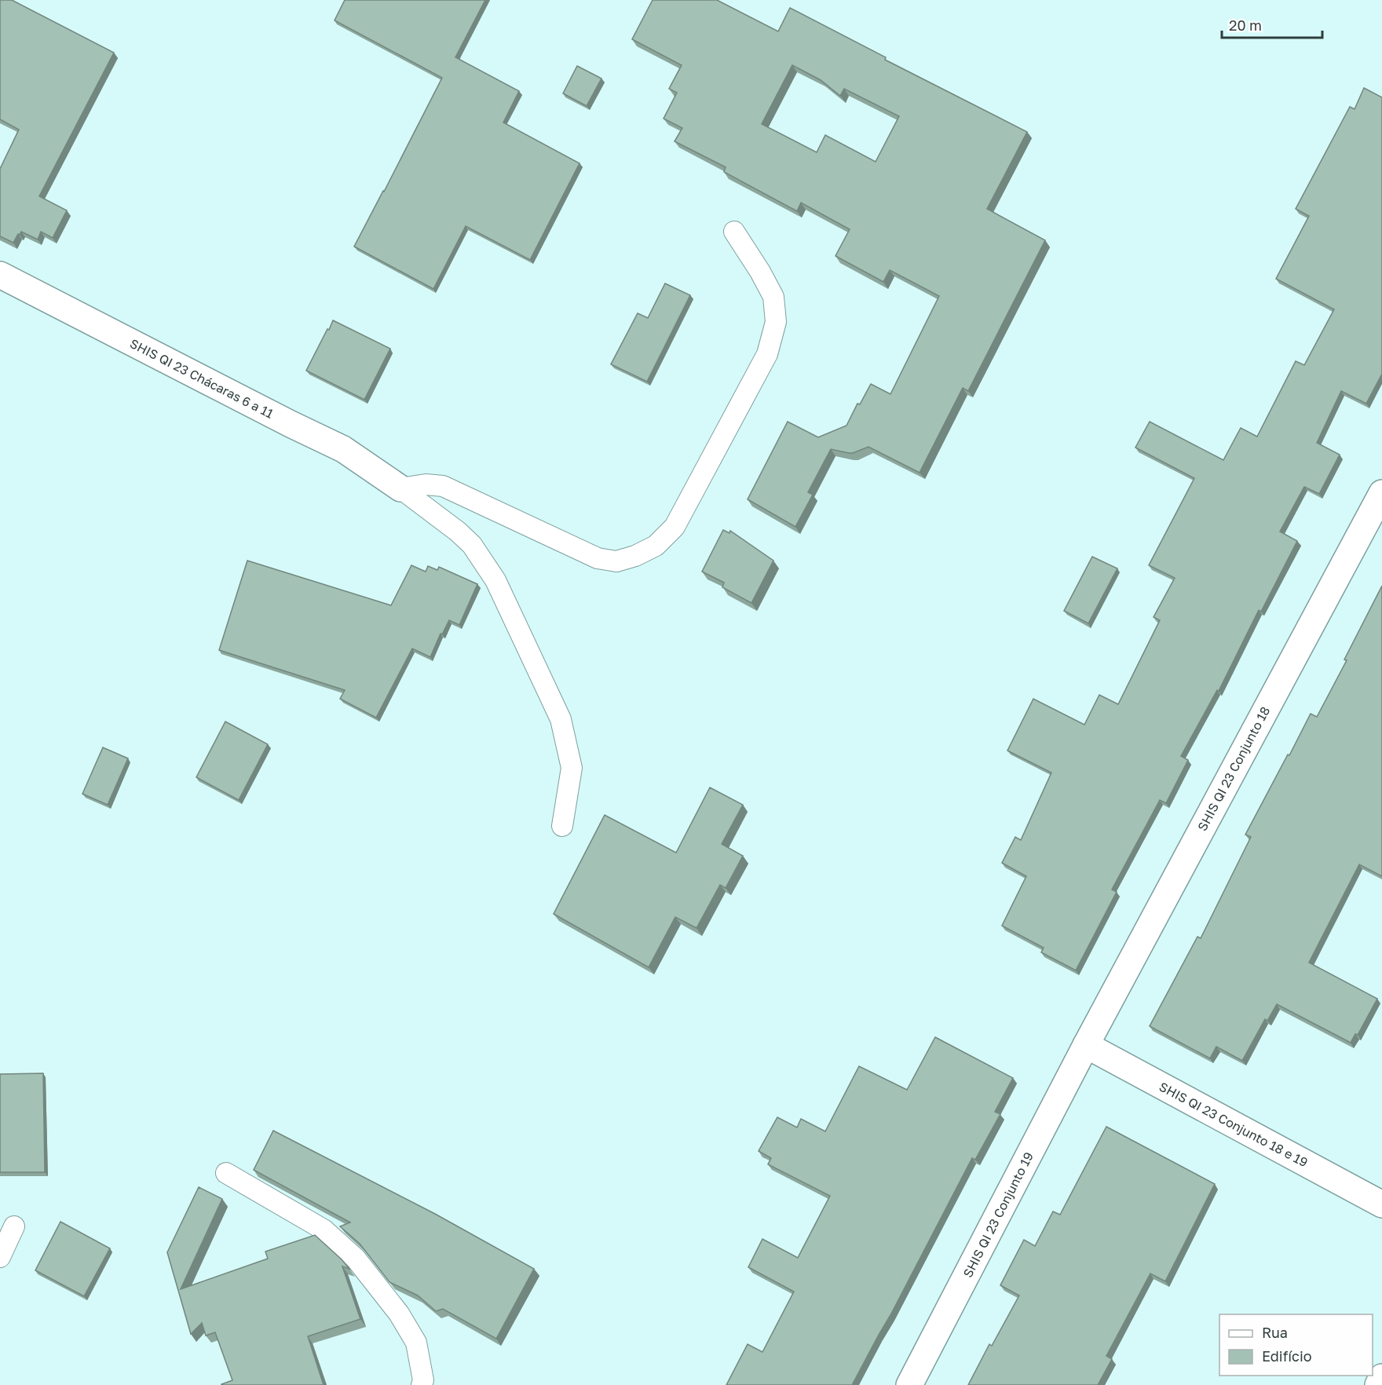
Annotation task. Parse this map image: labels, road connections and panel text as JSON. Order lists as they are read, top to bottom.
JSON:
{
  "streets": {
    "street": [
      "SHIS QI 23 Chácaras 6 a 11",
      "SHIS QI 23 Conjunto 18",
      "SHIS QI 23 Conjunto 18 e 19",
      "SHIS QI 23 Conjunto 19"
    ]
  },
  "crossings": [
    ["SHIS QI 23 Conjunto 18", "SHIS QI 23 Conjunto 18 e 19"],
    ["SHIS QI 23 Conjunto 18", "SHIS QI 23 Conjunto 19"],
    ["SHIS QI 23 Conjunto 18 e 19", "SHIS QI 23 Conjunto 19"]
  ],
  "legend": ["Rua", "Edifício"],
  "scale_bar": "20 m"
}
